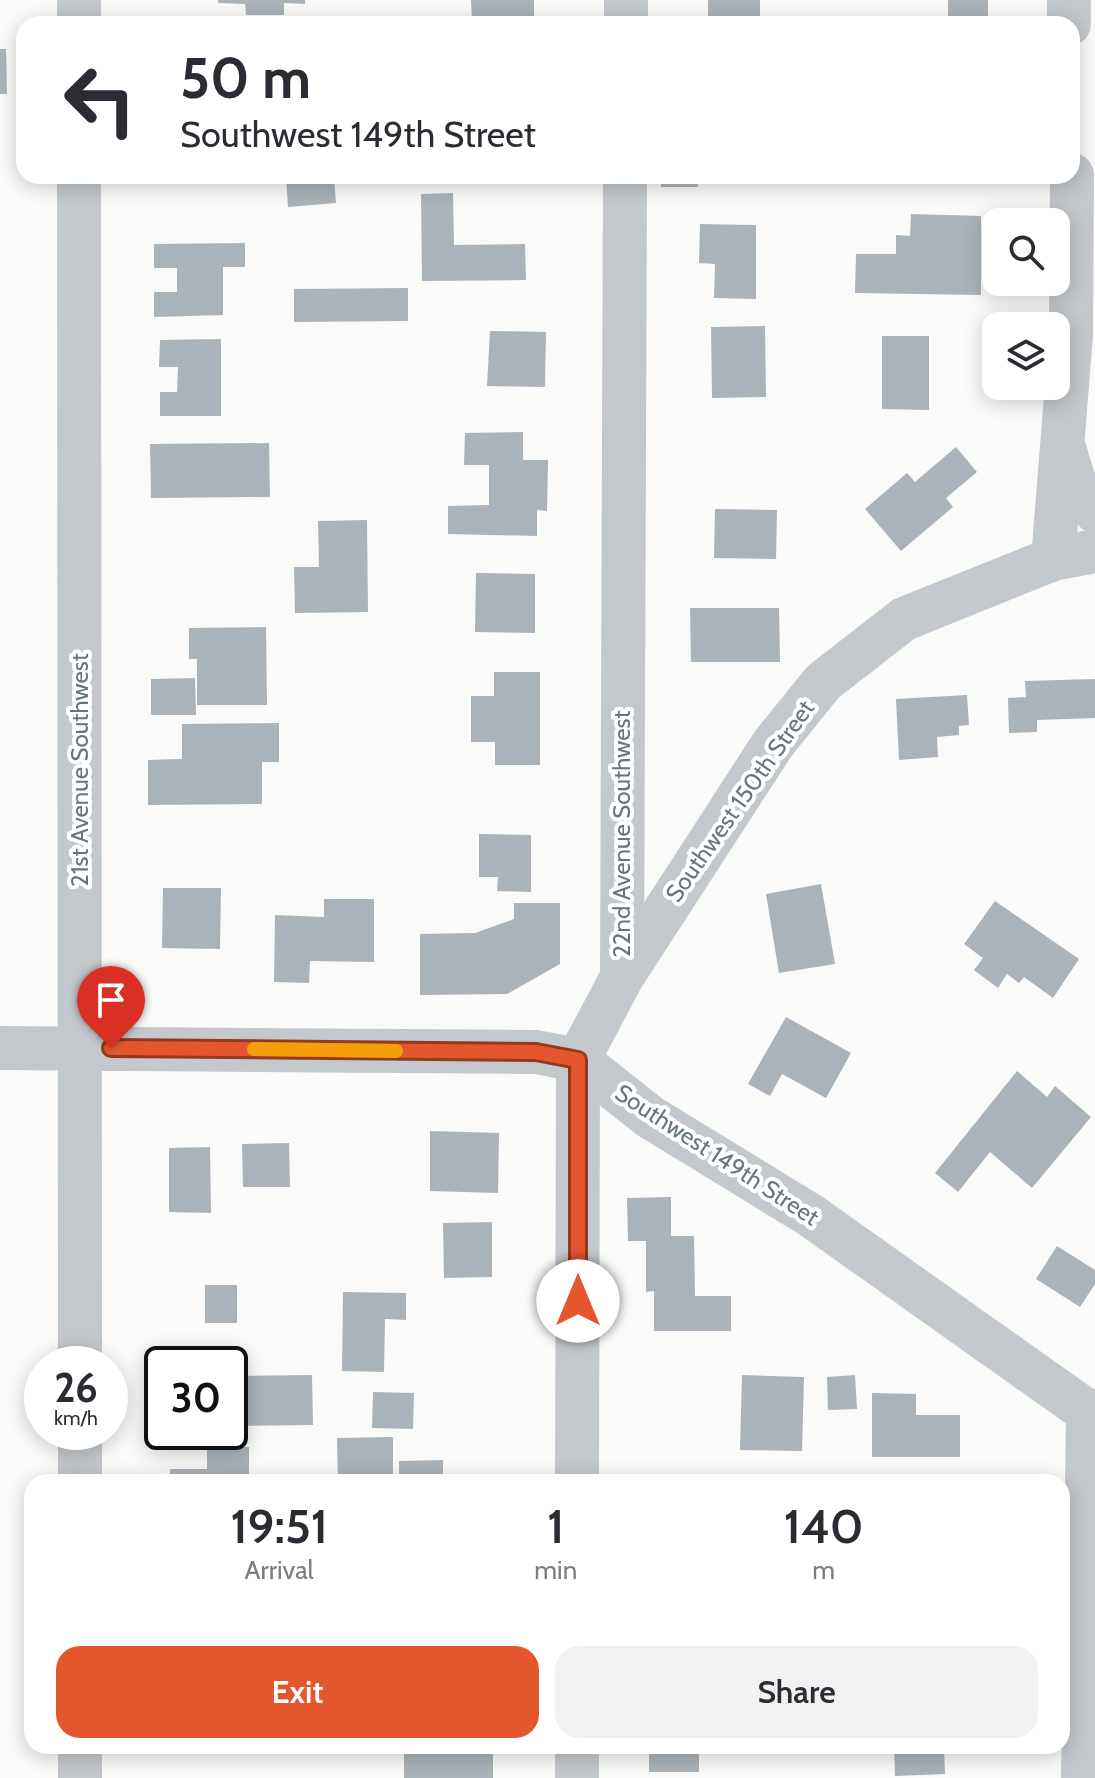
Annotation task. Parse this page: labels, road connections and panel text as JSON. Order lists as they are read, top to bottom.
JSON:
{
  "streets": {
    "street": [
      "21st Avenue Southwest",
      "Southwest 150th Street",
      "22nd Avenue Southwest",
      "Southwest 149th Street"
    ]
  },
  "crossings": [
    ["21st Avenue Southwest", "Southwest 149th Street"],
    ["Southwest 150th Street", "22nd Avenue Southwest"],
    ["22nd Avenue Southwest", "Southwest 149th Street"]
  ],
  "page": {
    "turn": ["50 m", "Southwest 149th Street"],
    "speed": "26 km/h",
    "limit": "30",
    "eta": [
      "19:51",
      "Arrival",
      "1",
      "min",
      "140",
      "m"
    ],
    "buttons": ["Exit", "Share"]
  }
}
